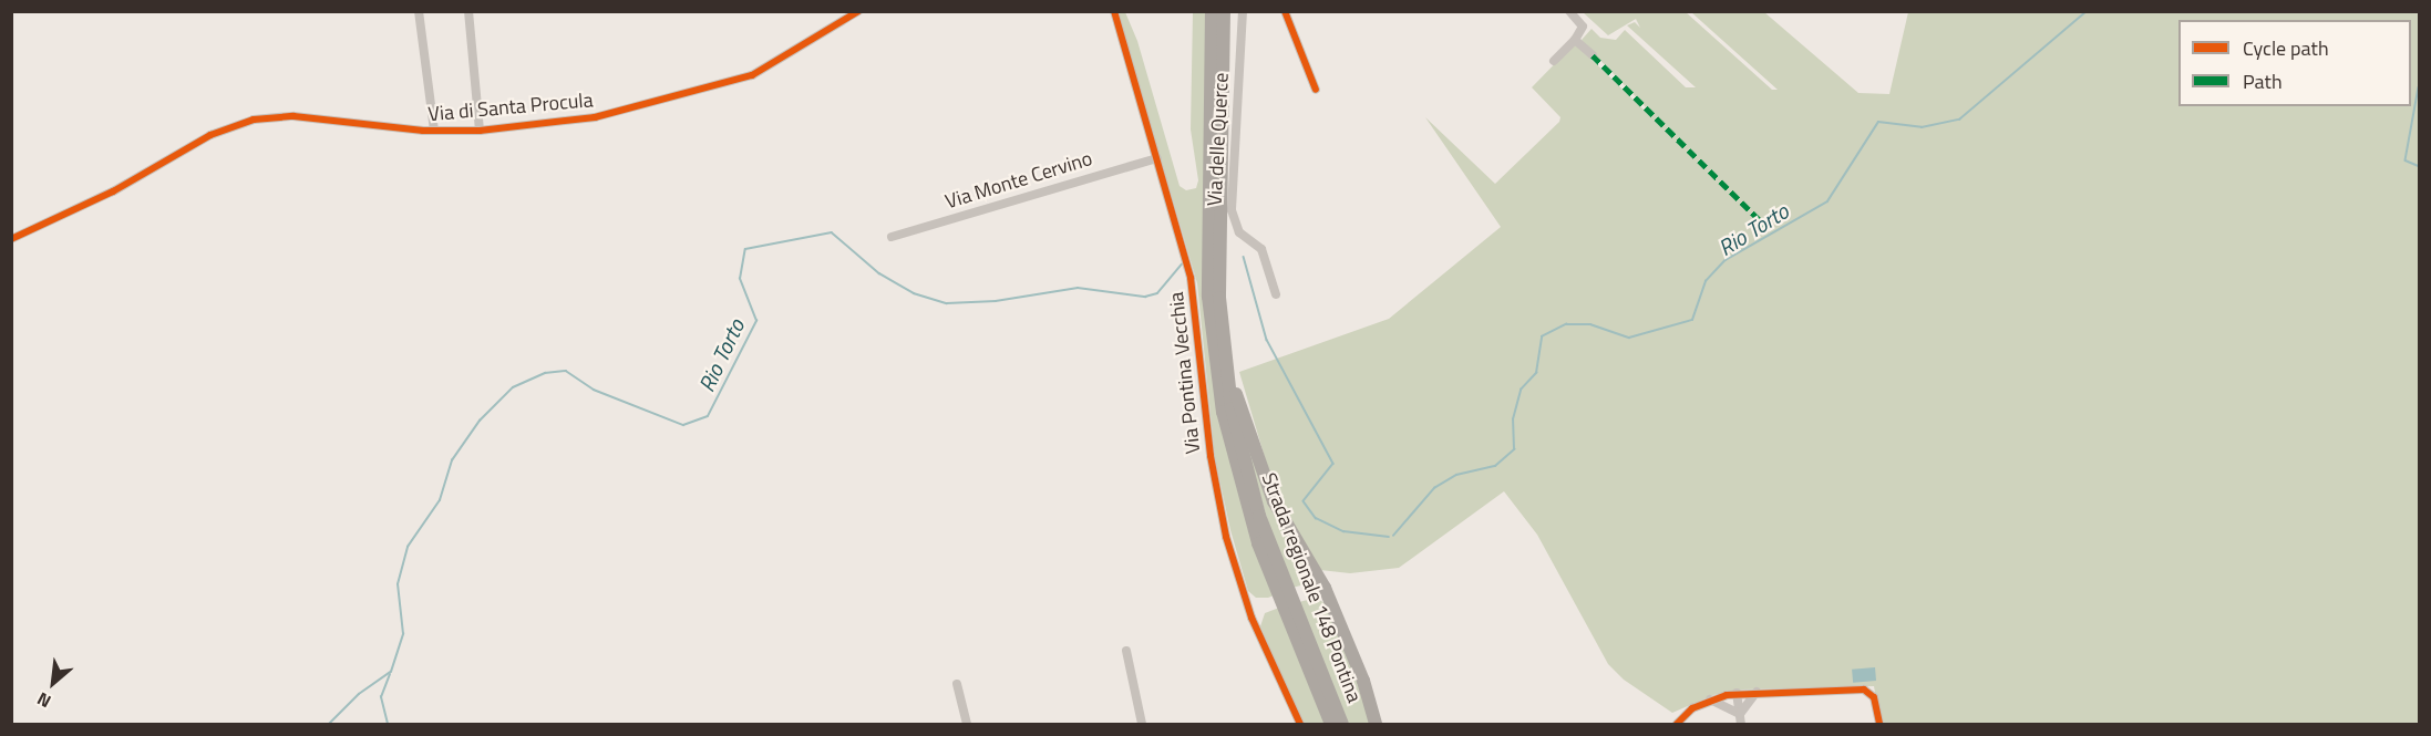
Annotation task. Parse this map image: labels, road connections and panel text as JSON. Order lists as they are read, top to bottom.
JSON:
{
  "streets": {
    "highway": ["Strada regionale 148 Pontina"],
    "street": [
      "Via di Santa Procula",
      "Via delle Querce",
      "Via Monte Cervino",
      "Via Pontina Vecchia"
    ]
  },
  "crossings": [
    ["Via Monte Cervino", "Via Pontina Vecchia"]
  ],
  "water": ["Rio Torto"],
  "legend": ["Cycle path", "Path"],
  "north": "bottom left"
}
